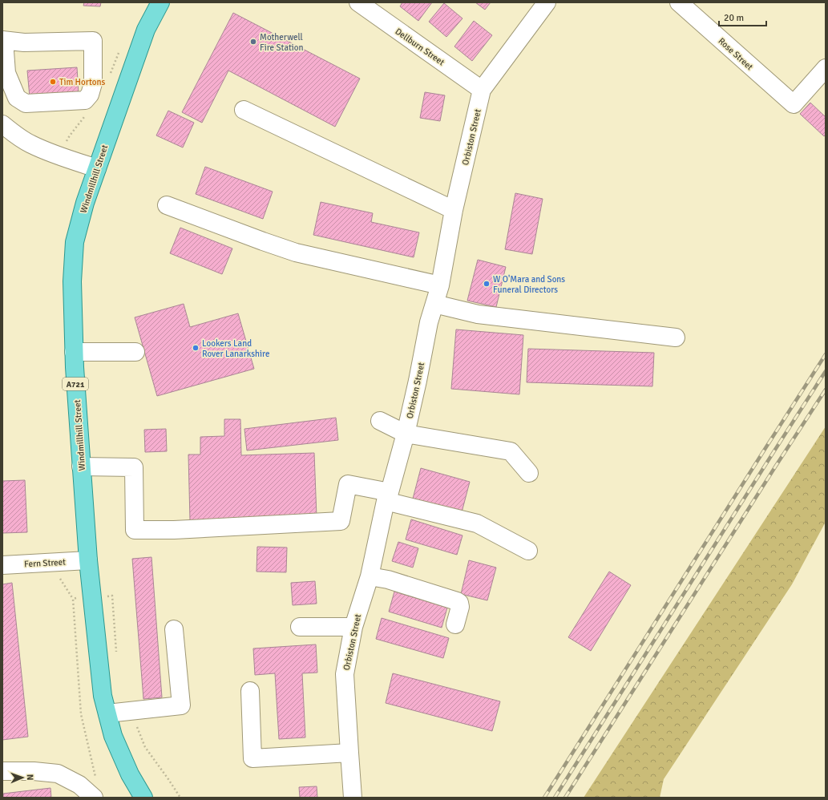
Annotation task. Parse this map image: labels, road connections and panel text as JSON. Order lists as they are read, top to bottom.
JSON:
{
  "streets": {
    "main road": ["Windmillhill Street", "A721"],
    "street": [
      "Dellburn Street",
      "Rose Street",
      "Orbiston Street",
      "Fern Street"
    ]
  },
  "crossings": [
    ["Dellburn Street", "Orbiston Street"],
    ["Windmillhill Street", "Fern Street"]
  ],
  "places": [
    "Motherwell Fire Station",
    "Tim Hortons",
    "W O'Mara and Sons Funeral Directors",
    "Lookers Land Rover Lanarkshire"
  ],
  "scale_bar": "20 m",
  "north": "right"
}
